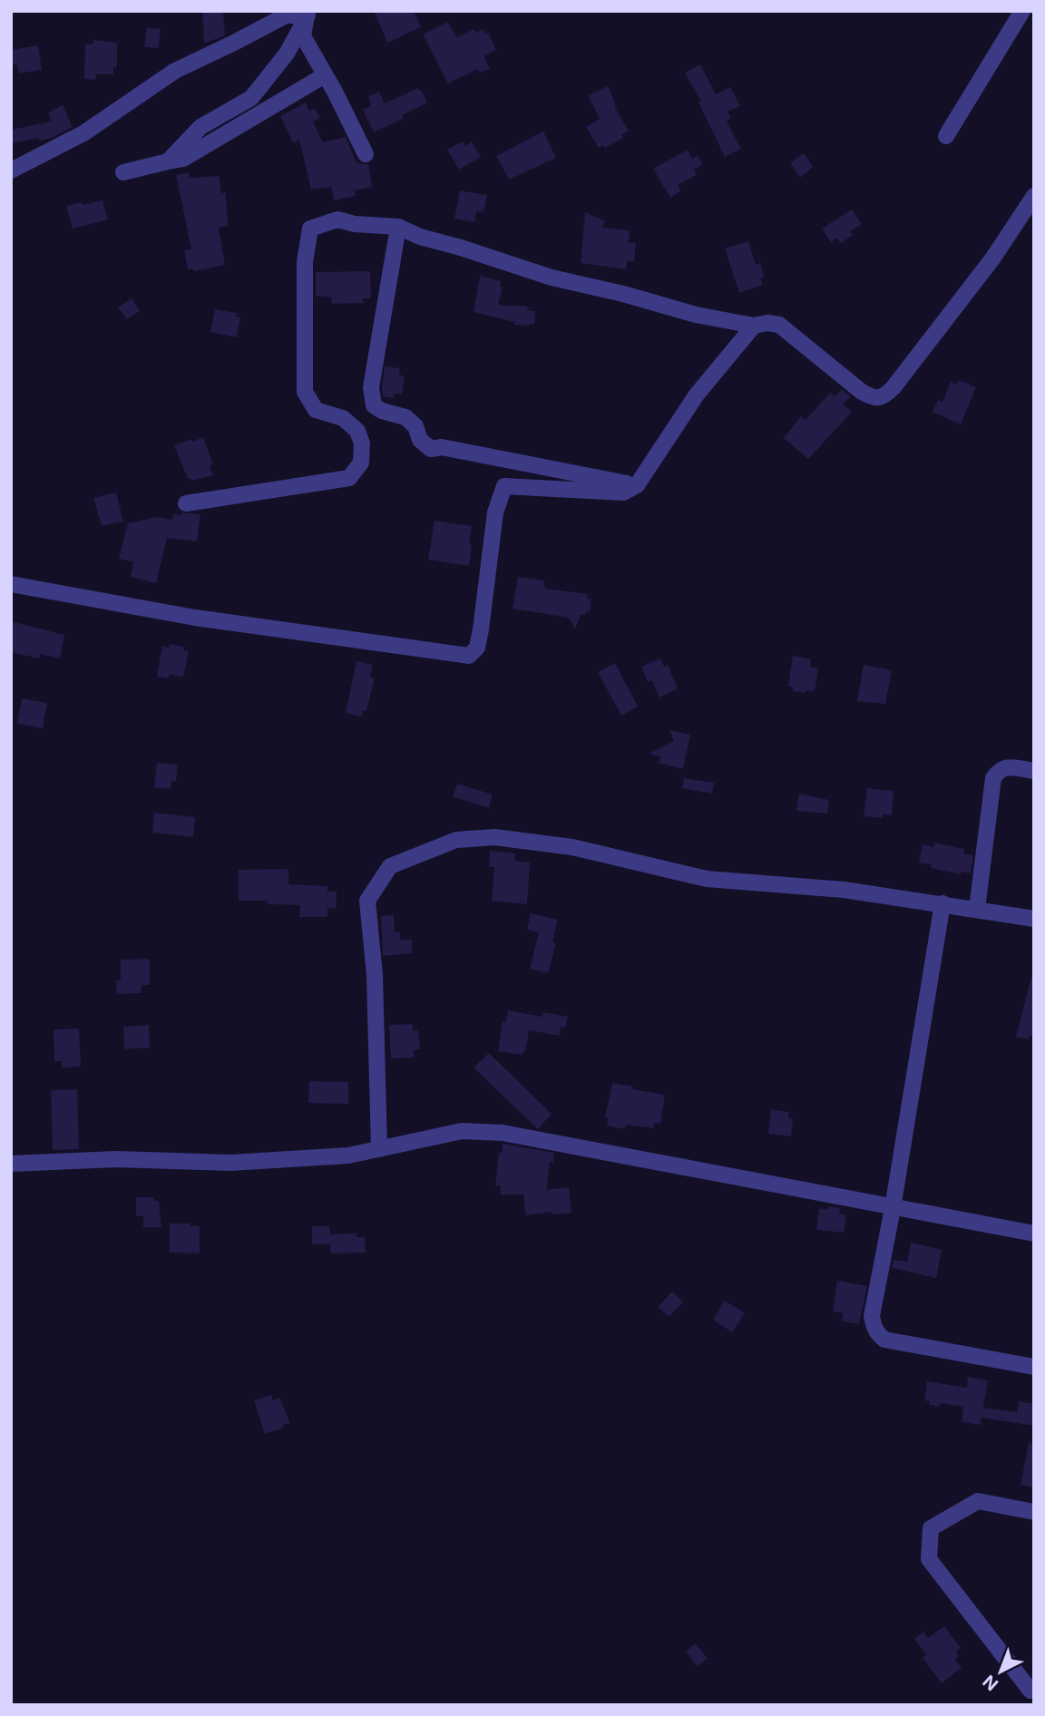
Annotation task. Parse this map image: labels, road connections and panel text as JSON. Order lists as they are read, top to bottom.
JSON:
{
  "north": "bottom left"
}
